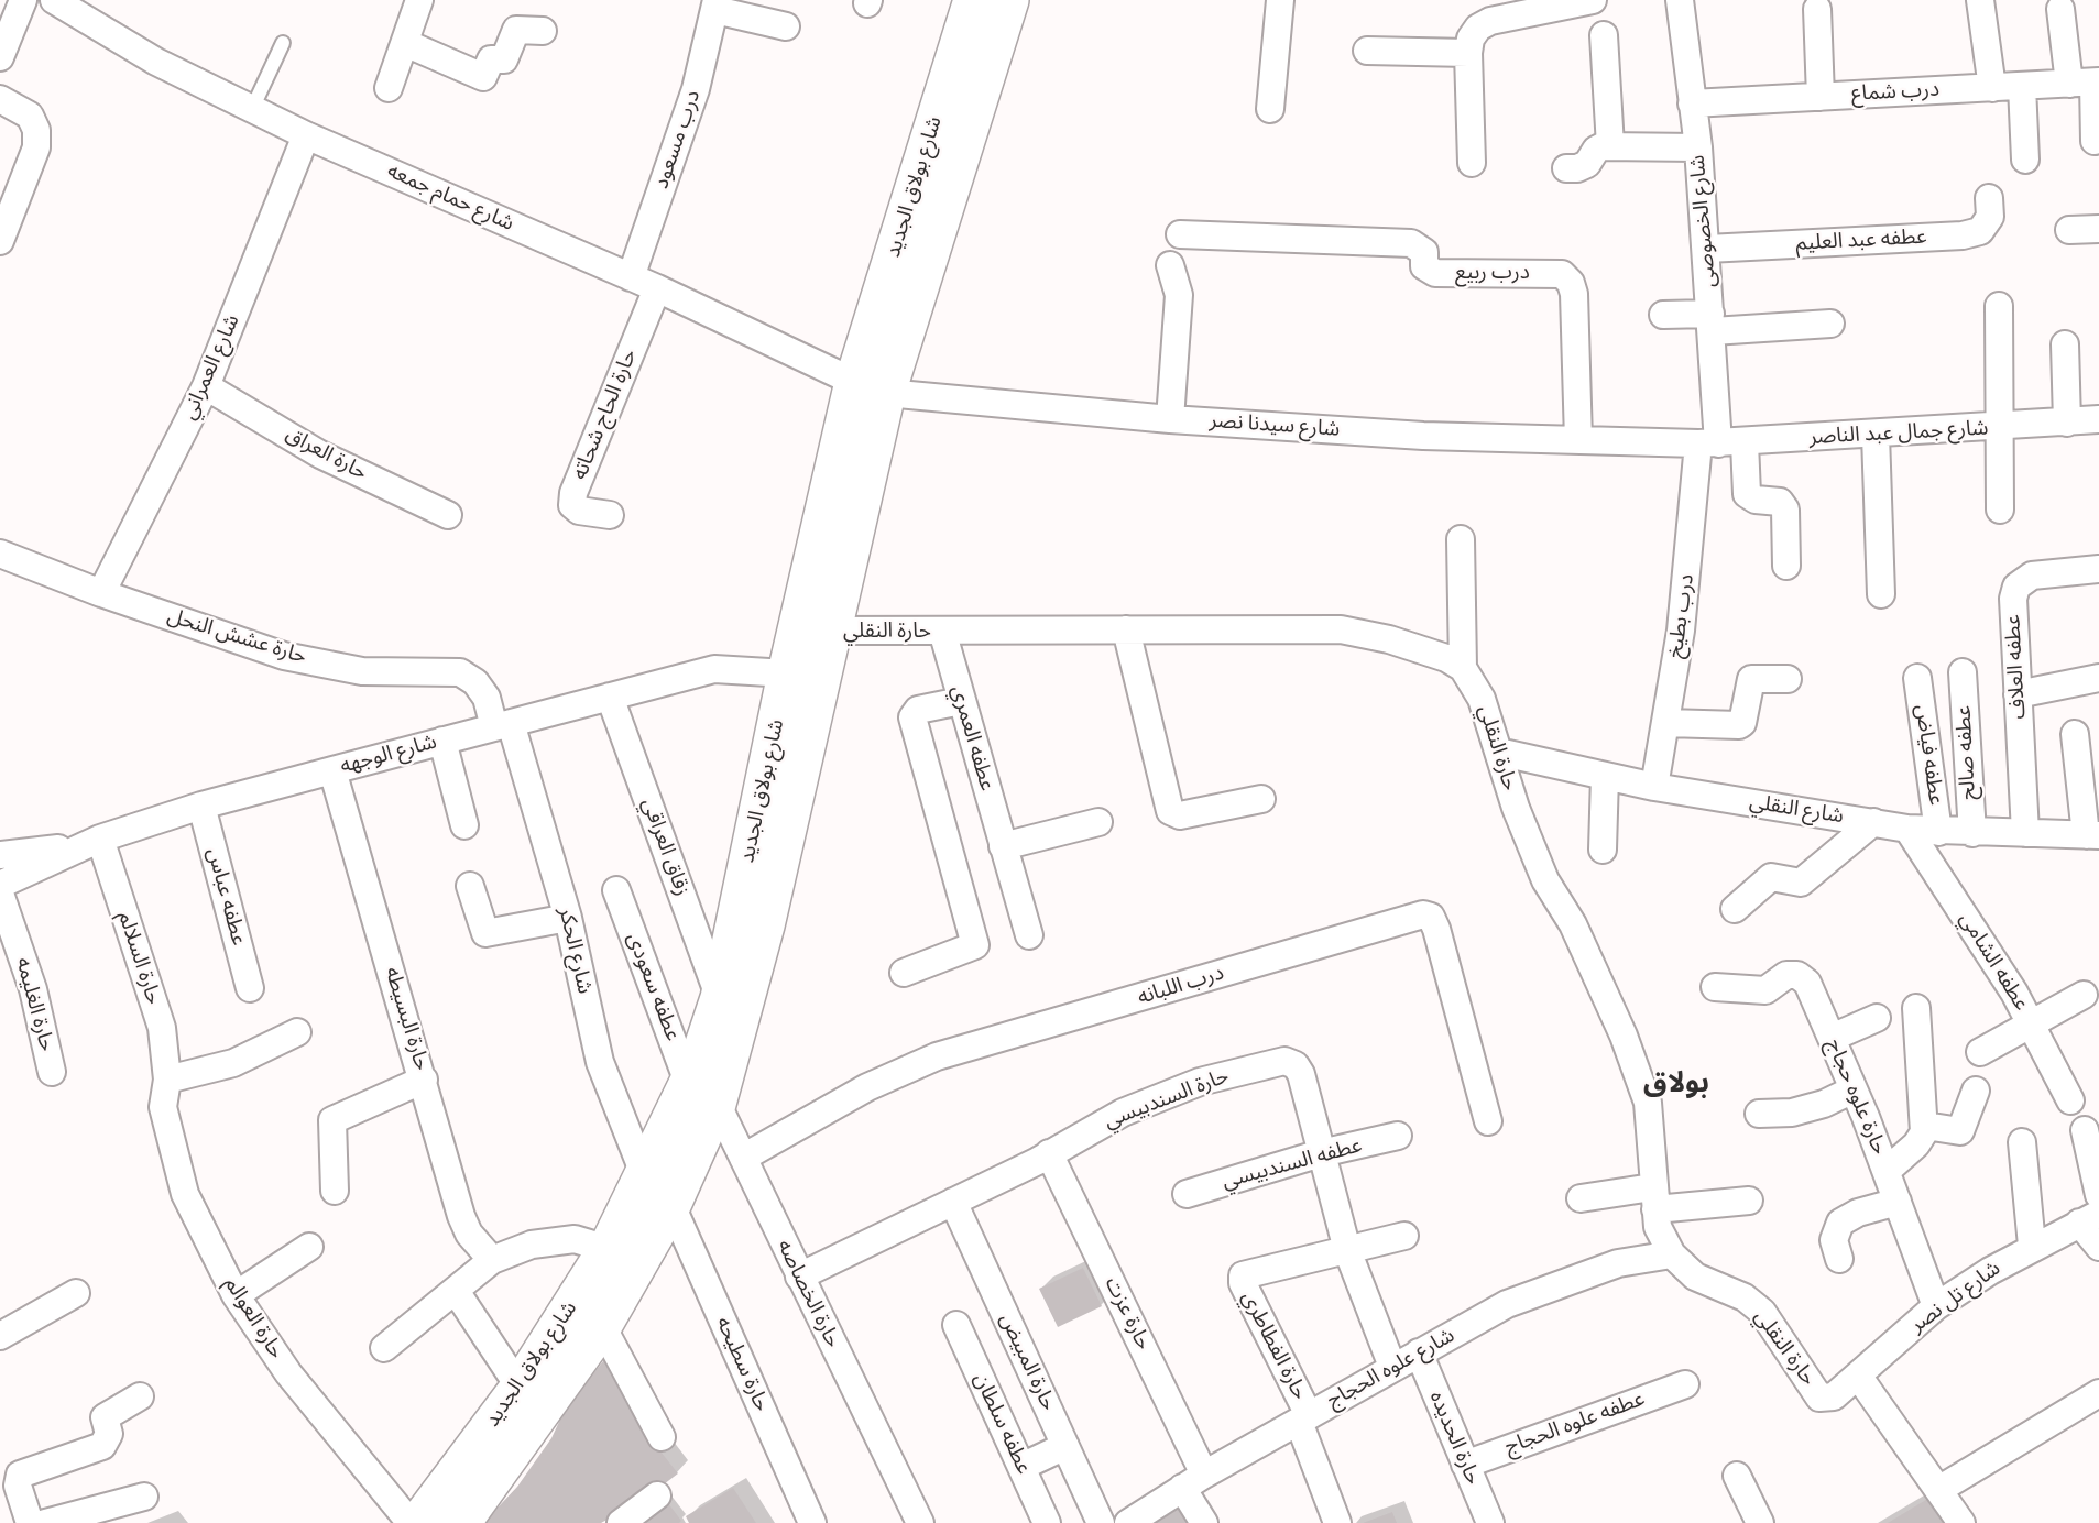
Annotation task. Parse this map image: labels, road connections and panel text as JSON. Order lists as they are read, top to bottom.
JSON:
{
  "streets": {
    "street": [
      "درب شماع",
      "درب مسعود",
      "شارع بولاق الجديد",
      "شارع حمام جمعه",
      "شارع الخصوصى",
      "عطفه عبد العليم",
      "درب ربيع",
      "شارع العمراني",
      "حارة الحاج شحاته",
      "شارع سيدنا نصر",
      "شارع جمال عبد الناصر",
      "حارة العراق",
      "درب بطيخ",
      "حارة النقلي",
      "حارة عشش النحل",
      "عطفه العلاف",
      "عطفه العمري",
      "عطفه صالح",
      "شارع الوجهه",
      "عطفه فياض",
      "شارع النقلي",
      "زقاق العراقي",
      "عطفه عباس",
      "شارع الحكر",
      "حارة السلالم",
      "عطفه الشامي",
      "درب اللبانه",
      "عطفه سعودى",
      "حارة الغليمه",
      "حارة البسيطه",
      "حارة علوه حجاج",
      "حارة السندبيسي",
      "عطفه السندبيسي",
      "حارة الخصاصه",
      "شارع تل نصر",
      "حارة عزت",
      "حارة العوالم",
      "حارة الفطاطري",
      "حارة المبيض",
      "حارة سطيحه",
      "شارع علوه الحجاج",
      "عطفه سلطان",
      "عطفه علوه الحجاج",
      "حارة الحديده"
    ]
  },
  "crossings": [
    ["درب شماع", "شارع الخصوصى"],
    ["درب مسعود", "شارع حمام جمعه"],
    ["شارع بولاق الجديد", "شارع حمام جمعه"],
    ["شارع بولاق الجديد", "شارع سيدنا نصر"],
    ["شارع بولاق الجديد", "حارة النقلي"],
    ["شارع بولاق الجديد", "شارع الوجهه"],
    ["شارع بولاق الجديد", "زقاق العراقي"],
    ["شارع بولاق الجديد", "شارع الحكر"],
    ["شارع بولاق الجديد", "عطفه سعودى"],
    ["شارع بولاق الجديد", "حارة الخصاصه"],
    ["شارع بولاق الجديد", "حارة سطيحه"],
    ["شارع حمام جمعه", "شارع العمراني"],
    ["شارع حمام جمعه", "حارة الحاج شحاته"],
    ["شارع حمام جمعه", "شارع سيدنا نصر"],
    ["شارع الخصوصى", "عطفه عبد العليم"],
    ["شارع الخصوصى", "شارع سيدنا نصر"],
    ["شارع الخصوصى", "شارع جمال عبد الناصر"],
    ["شارع الخصوصى", "درب بطيخ"],
    ["درب ربيع", "شارع سيدنا نصر"],
    ["شارع العمراني", "حارة العراق"],
    ["شارع العمراني", "حارة عشش النحل"],
    ["شارع سيدنا نصر", "شارع جمال عبد الناصر"],
    ["شارع سيدنا نصر", "درب بطيخ"],
    ["شارع جمال عبد الناصر", "درب بطيخ"],
    ["درب بطيخ", "شارع النقلي"],
    ["حارة النقلي", "عطفه العمري"],
    ["حارة النقلي", "شارع النقلي"],
    ["حارة النقلي", "شارع تل نصر"],
    ["حارة النقلي", "شارع علوه الحجاج"],
    ["حارة عشش النحل", "شارع الوجهه"],
    ["حارة عشش النحل", "شارع الحكر"],
    ["عطفه العلاف", "شارع النقلي"],
    ["عطفه صالح", "شارع النقلي"],
    ["شارع الوجهه", "زقاق العراقي"],
    ["شارع الوجهه", "عطفه عباس"],
    ["شارع الوجهه", "شارع الحكر"],
    ["شارع الوجهه", "حارة السلالم"],
    ["شارع الوجهه", "حارة البسيطه"],
    ["عطفه فياض", "شارع النقلي"],
    ["شارع النقلي", "عطفه الشامي"],
    ["حارة السلالم", "حارة العوالم"],
    ["درب اللبانه", "حارة الخصاصه"],
    ["عطفه سعودى", "حارة الخصاصه"],
    ["حارة علوه حجاج", "شارع تل نصر"],
    ["حارة السندبيسي", "عطفه السندبيسي"],
    ["حارة السندبيسي", "حارة الخصاصه"],
    ["حارة السندبيسي", "حارة عزت"],
    ["حارة السندبيسي", "حارة الفطاطري"],
    ["حارة السندبيسي", "حارة المبيض"],
    ["حارة السندبيسي", "شارع علوه الحجاج"],
    ["حارة عزت", "شارع علوه الحجاج"],
    ["حارة الفطاطري", "شارع علوه الحجاج"],
    ["شارع علوه الحجاج", "حارة الحديده"],
    ["عطفه علوه الحجاج", "حارة الحديده"]
  ],
  "districts": ["بولاق"]
}
